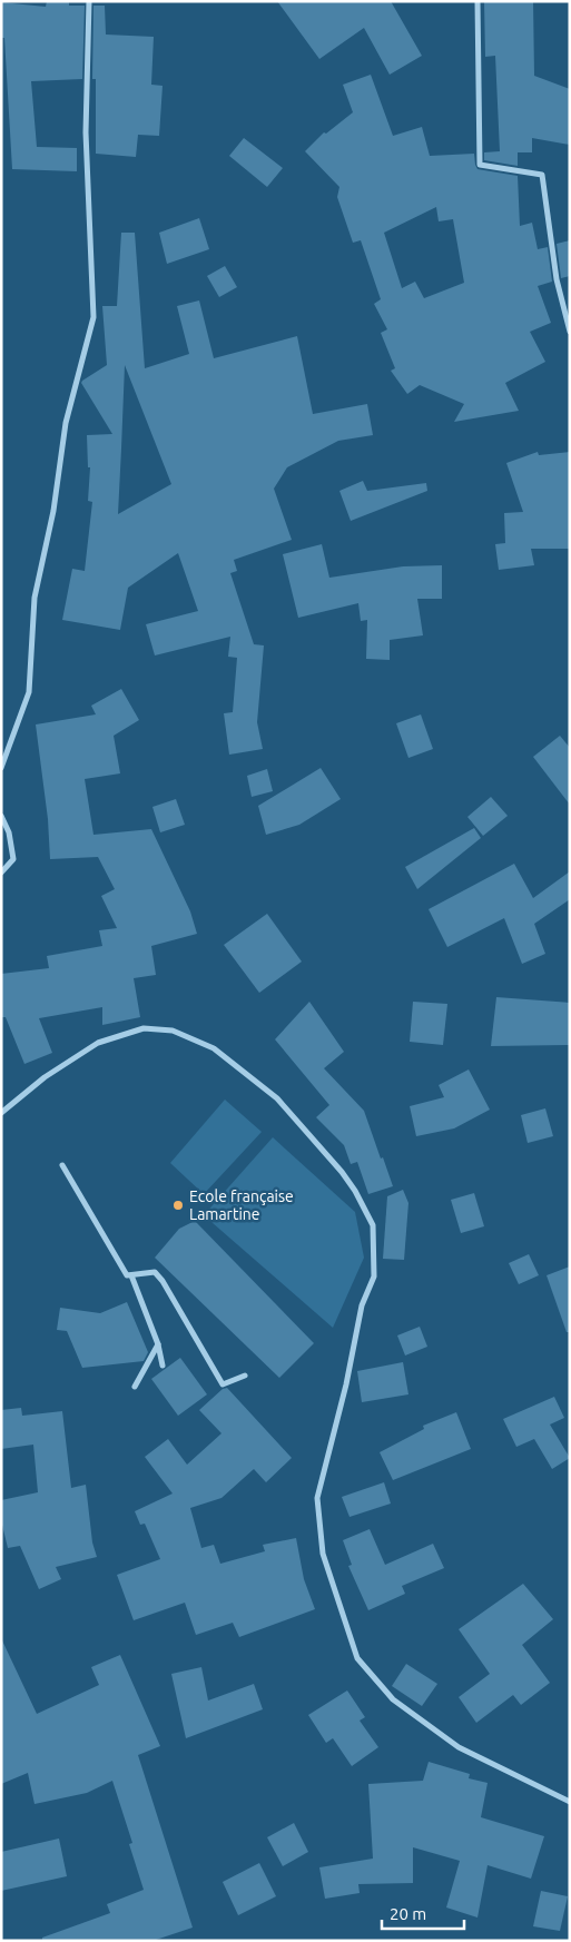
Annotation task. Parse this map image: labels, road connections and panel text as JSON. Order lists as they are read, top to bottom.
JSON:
{
  "places": ["Ecole française Lamartine"],
  "scale_bar": "20 m"
}
